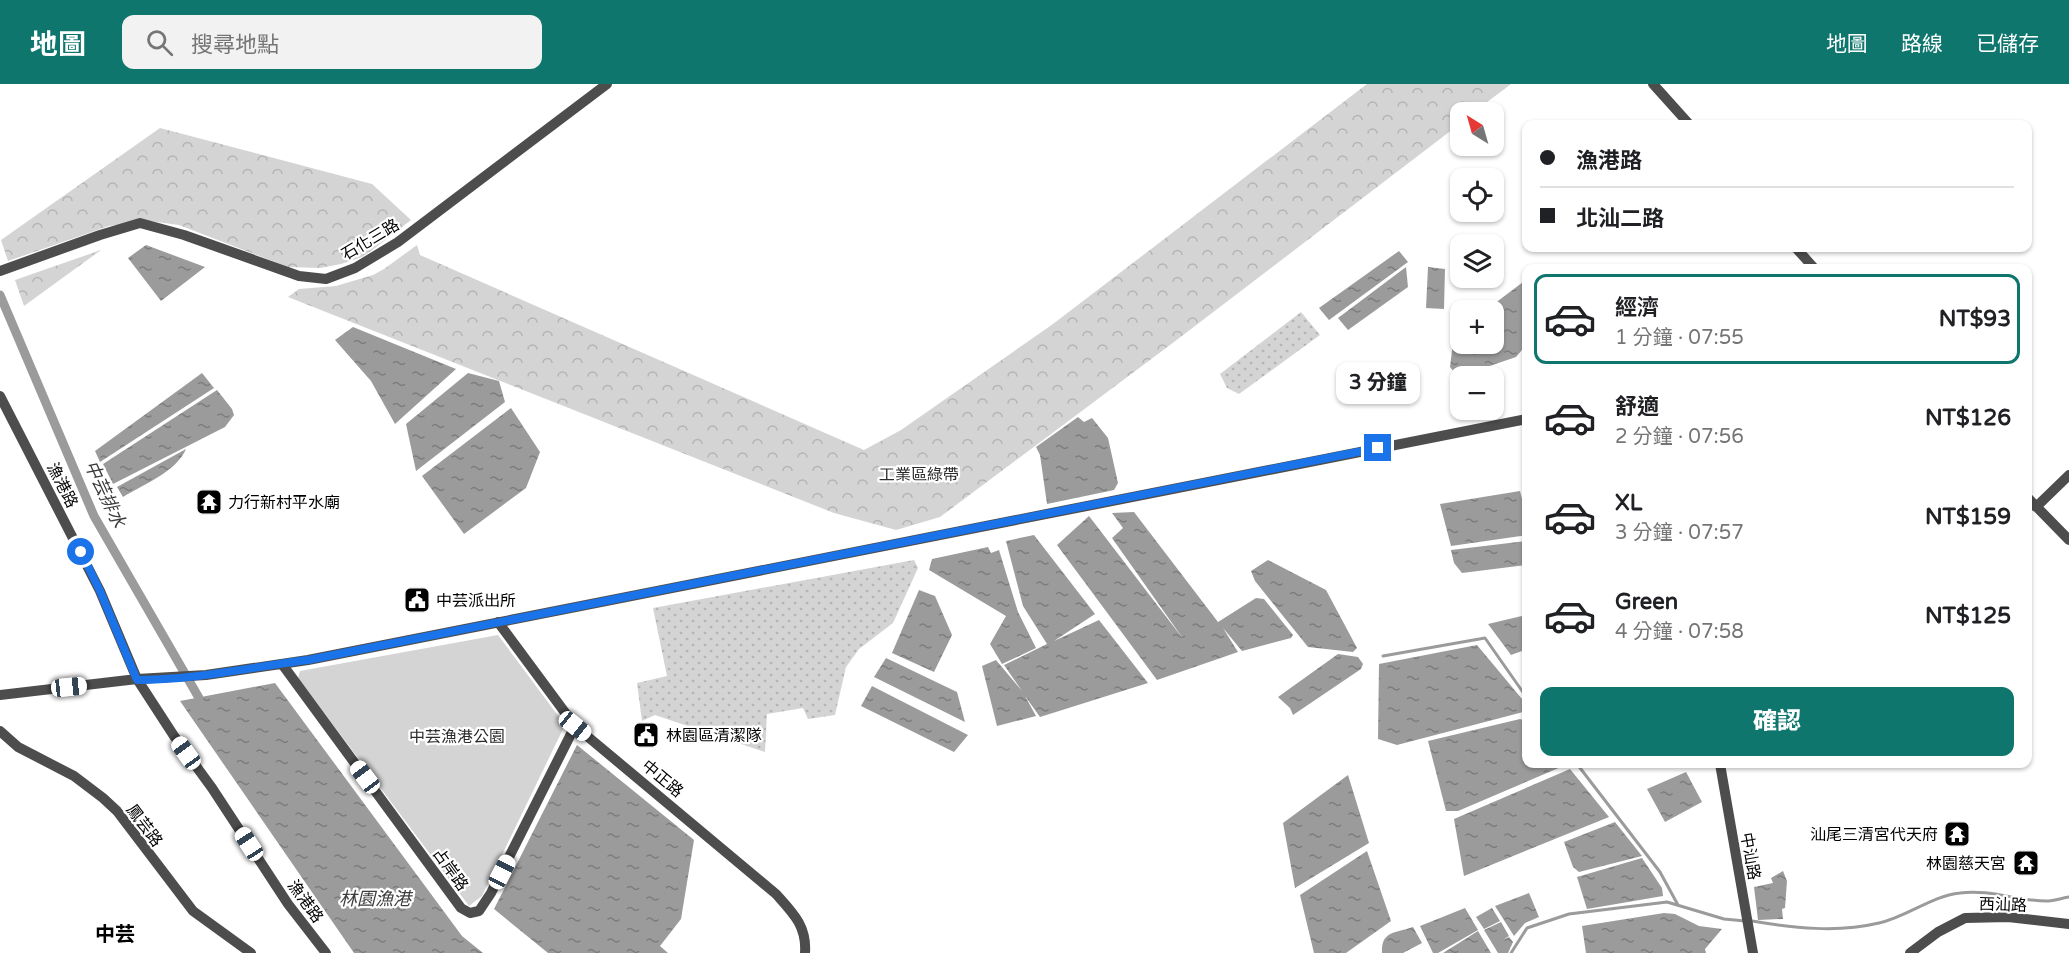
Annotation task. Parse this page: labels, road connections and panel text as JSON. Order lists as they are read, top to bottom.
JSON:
{
  "streets": {
    "street": [
      "石化三路",
      "漁港路",
      "中正路",
      "鳳芸路",
      "中汕路",
      "占岸路",
      "西汕路"
    ]
  },
  "crossings": [
    ["中正路", "占岸路"]
  ],
  "districts": ["中芸"],
  "water": ["中芸排水", "林園漁港"],
  "parks": ["工業區綠帶", "中芸漁港公園"],
  "places": {
    "temple": ["力行新村平水廟", "汕尾三清宮代天府", "林園慈天宮"],
    "public building": ["中芸派出所", "林園區清潔隊"]
  },
  "north": "top left",
  "page": {
    "header": "地圖",
    "search": "搜尋地點",
    "nav": ["地圖", "路線", "已儲存"],
    "map_buttons": ["+", "−"],
    "banner": ["漁港路", "北汕二路"],
    "list": [
      {
        "name": "經濟",
        "note": "1 分鐘 · 07:55",
        "value": "NT$93"
      },
      {
        "name": "舒適",
        "note": "2 分鐘 · 07:56",
        "value": "NT$126"
      },
      {
        "name": "XL",
        "note": "3 分鐘 · 07:57",
        "value": "NT$159"
      },
      {
        "name": "Green",
        "note": "4 分鐘 · 07:58",
        "value": "NT$125"
      }
    ],
    "bubble": "3 分鐘",
    "buttons": "確認"
  }
}
